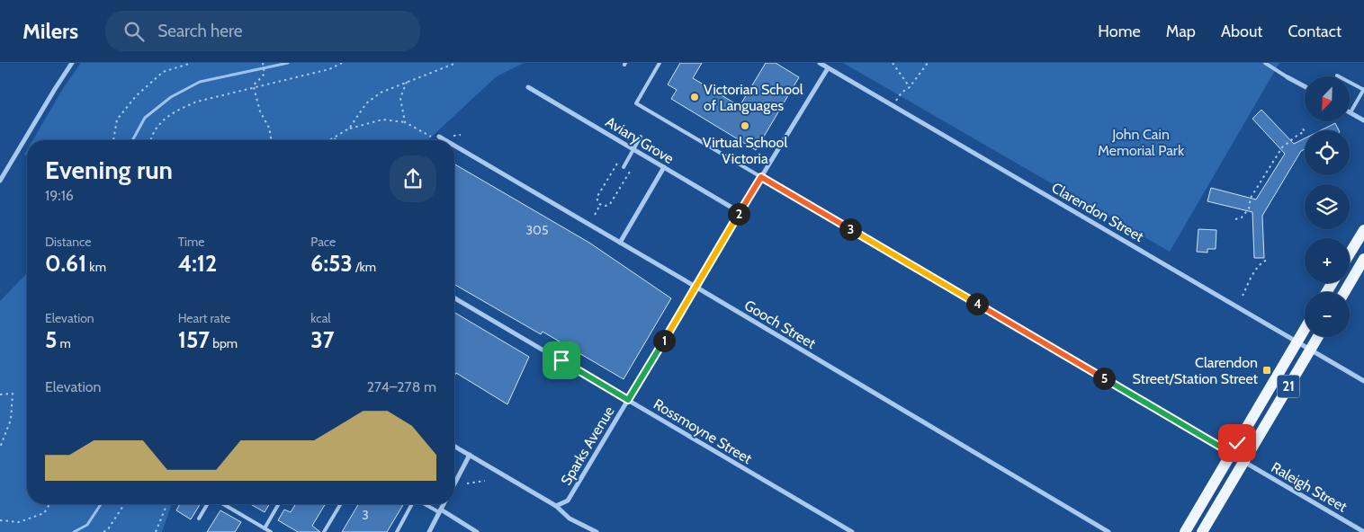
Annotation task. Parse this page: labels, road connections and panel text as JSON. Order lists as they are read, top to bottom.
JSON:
{
  "streets": {
    "main road": ["21"],
    "street": [
      "Aviary Grove",
      "Clarendon Street",
      "Gooch Street",
      "Rossmoyne Street",
      "Sparks Avenue",
      "Raleigh Street"
    ]
  },
  "crossings": [
    ["Aviary Grove", "Sparks Avenue"],
    ["Clarendon Street", "21"],
    ["Clarendon Street", "Sparks Avenue"],
    ["Gooch Street", "Sparks Avenue"],
    ["21", "Raleigh Street"],
    ["Rossmoyne Street", "Sparks Avenue"]
  ],
  "parks": ["John Cain Memorial Park"],
  "places": {
    "other": ["Victorian School of Languages", "Virtual School Victoria"],
    "transit": ["Clarendon Street/Station Street"]
  },
  "house_numbers": ["305", "3"],
  "north": "bottom left",
  "page": {
    "header": "Milers",
    "search": "Search here",
    "nav": [
      "Home",
      "Map",
      "About",
      "Contact"
    ],
    "map_buttons": ["+", "−"],
    "heading": ["Evening run", "19:16"],
    "pins": [
      "2",
      "3",
      "4",
      "1",
      "5"
    ],
    "stats": [
      ["Distance", "0.61 km"],
      ["Time", "4:12"],
      ["Pace", "6:53 /km"],
      ["Elevation", "5 m"],
      ["Heart rate", "157 bpm"],
      ["kcal", "37"]
    ],
    "chart": ["Elevation", "274–278 m"]
  }
}
